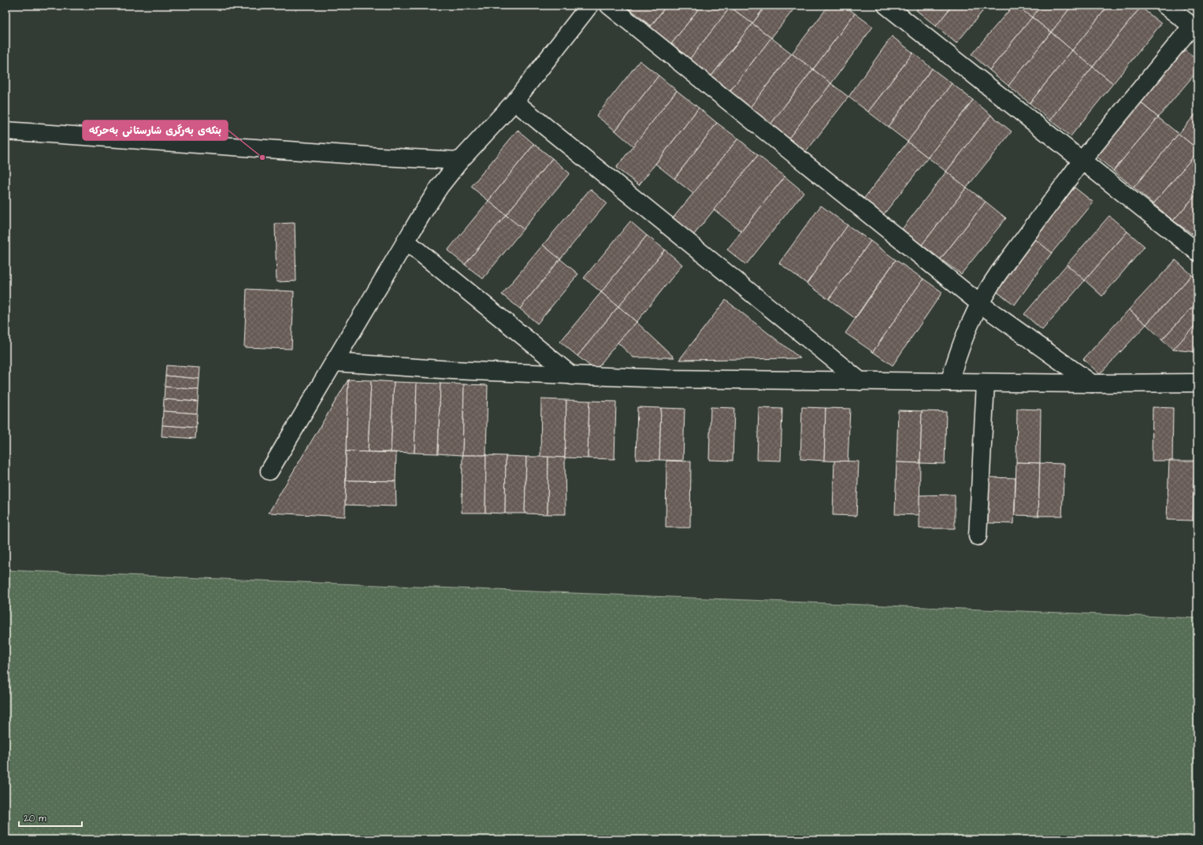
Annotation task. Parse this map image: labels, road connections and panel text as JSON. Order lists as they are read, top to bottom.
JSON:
{
  "places": ["بنکەی بەرگری شارستانی بەحرکە"],
  "scale_bar": "20 m"
}
